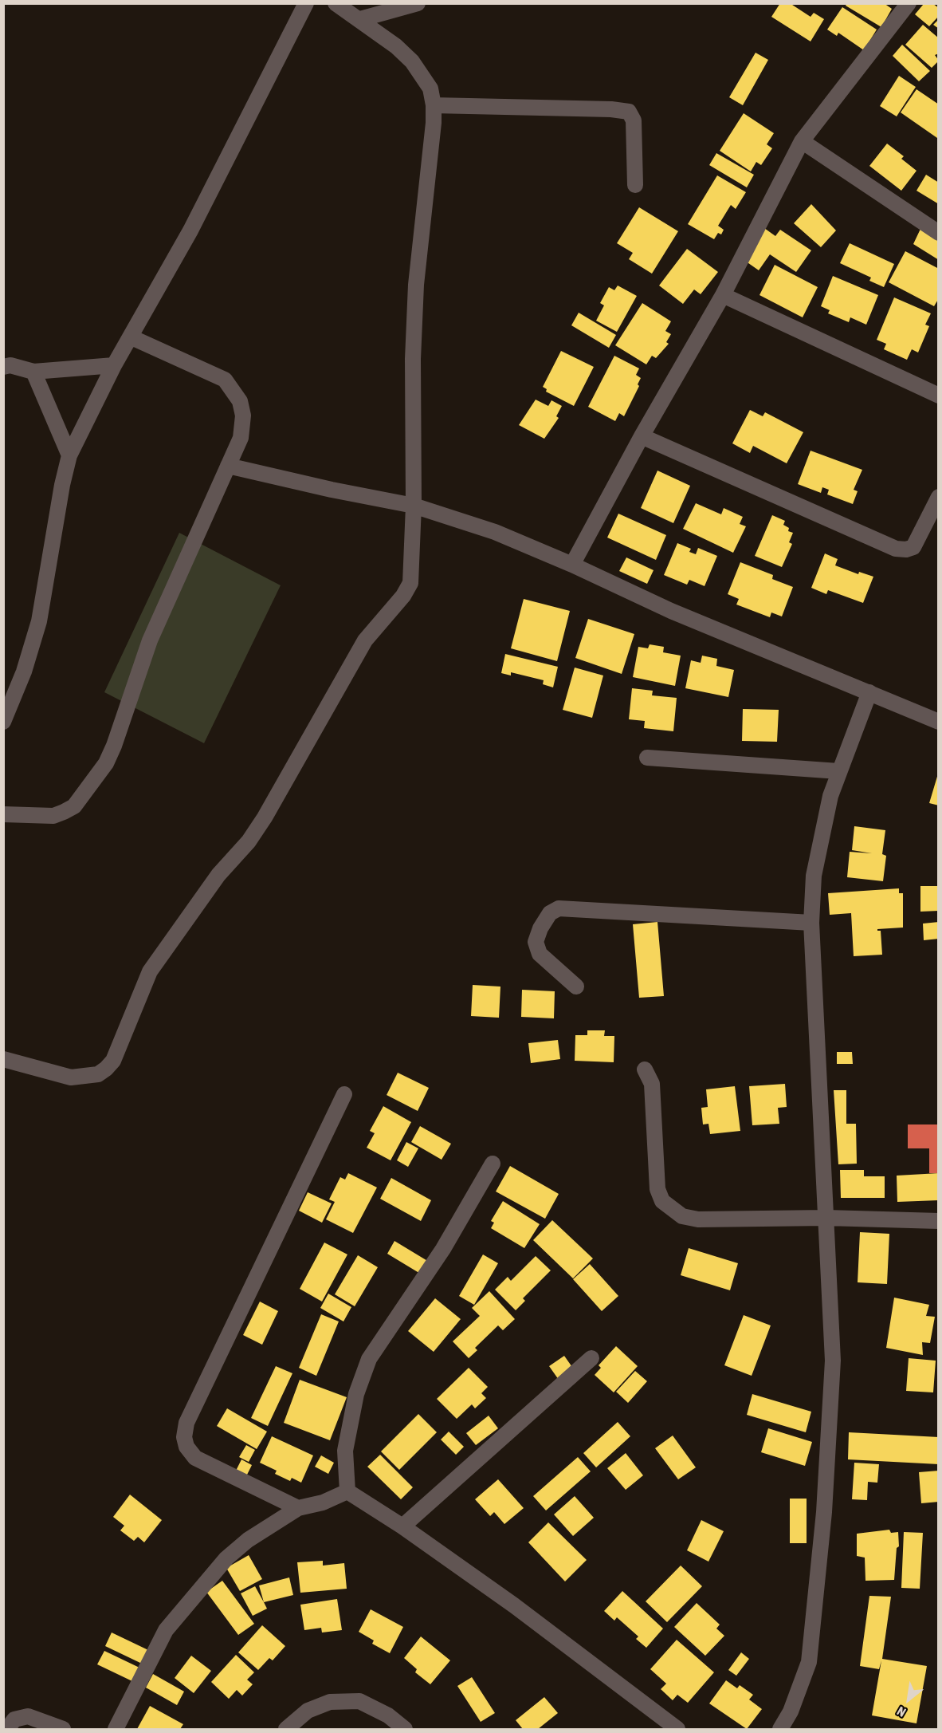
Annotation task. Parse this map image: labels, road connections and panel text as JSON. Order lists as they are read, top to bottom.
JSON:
{
  "north": "bottom left"
}
